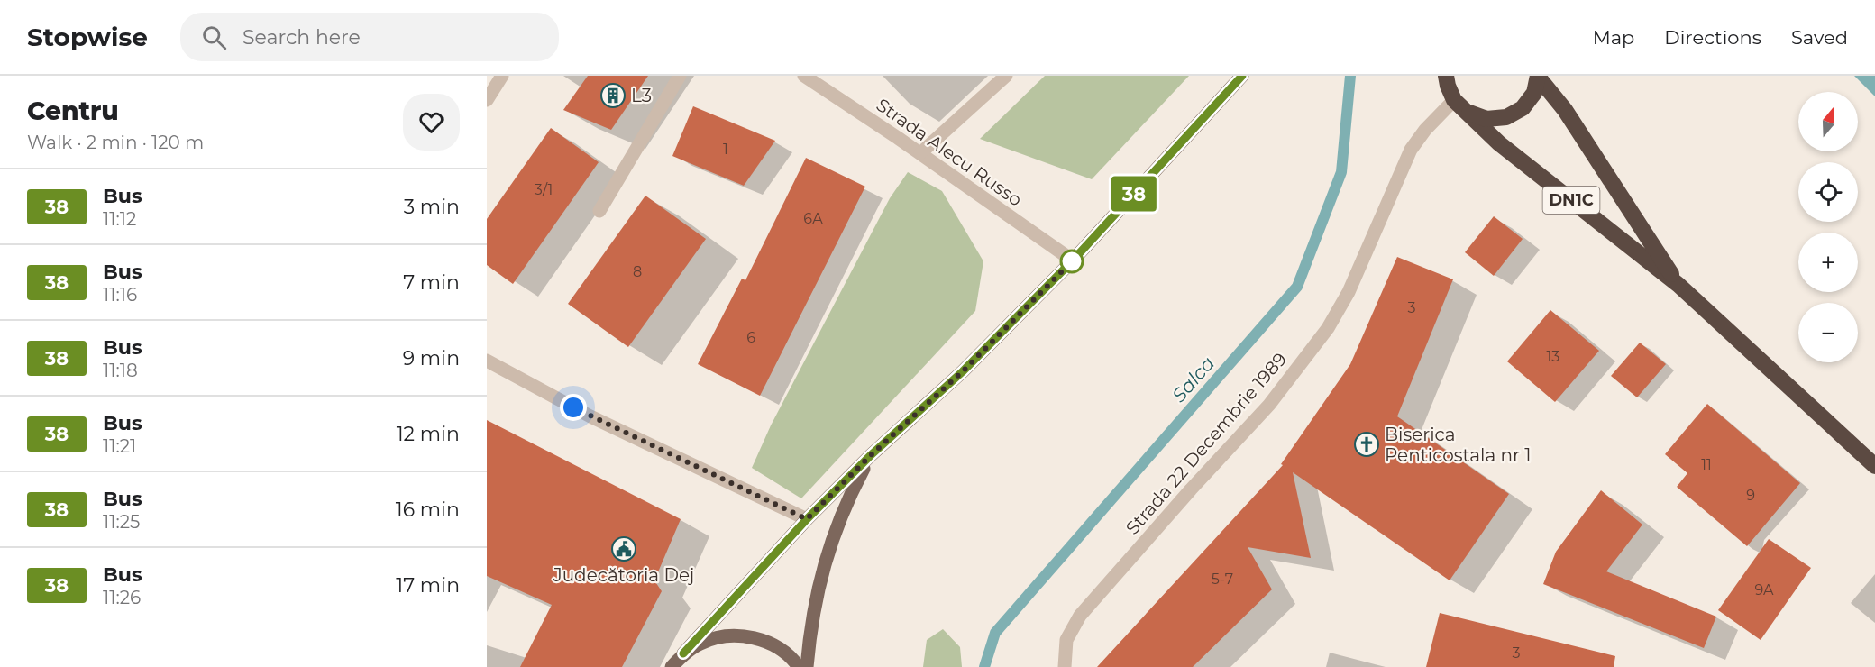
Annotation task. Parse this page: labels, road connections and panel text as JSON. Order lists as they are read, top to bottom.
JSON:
{
  "streets": {
    "highway": ["DN1C"],
    "street": ["Strada Alecu Russo", "Strada 22 Decembrie 1989"]
  },
  "crossings": [
    ["DN1C", "Strada 22 Decembrie 1989"]
  ],
  "water": ["Salca"],
  "places": {
    "building": ["L3"],
    "church": ["Biserica Penticostala nr 1"],
    "public building": ["Judecătoria Dej"]
  },
  "lines": ["bus line 38"],
  "house_numbers": [
    "1",
    "3/1",
    "6A",
    "8",
    "3",
    "6",
    "13",
    "11",
    "9",
    "5-7",
    "9A",
    "3"
  ],
  "north": "top",
  "page": {
    "header": "Stopwise",
    "search": "Search here",
    "nav": ["Map", "Directions", "Saved"],
    "heading": ["Centru", "Walk · 2 min · 120 m"],
    "on_map": "38",
    "map_buttons": ["+", "−"],
    "list": [
      {
        "mark": "38",
        "name": "Bus",
        "note": "11:12",
        "value": "3 min"
      },
      {
        "mark": "38",
        "name": "Bus",
        "note": "11:16",
        "value": "7 min"
      },
      {
        "mark": "38",
        "name": "Bus",
        "note": "11:18",
        "value": "9 min"
      },
      {
        "mark": "38",
        "name": "Bus",
        "note": "11:21",
        "value": "12 min"
      },
      {
        "mark": "38",
        "name": "Bus",
        "note": "11:25",
        "value": "16 min"
      },
      {
        "mark": "38",
        "name": "Bus",
        "note": "11:26",
        "value": "17 min"
      }
    ]
  }
}
